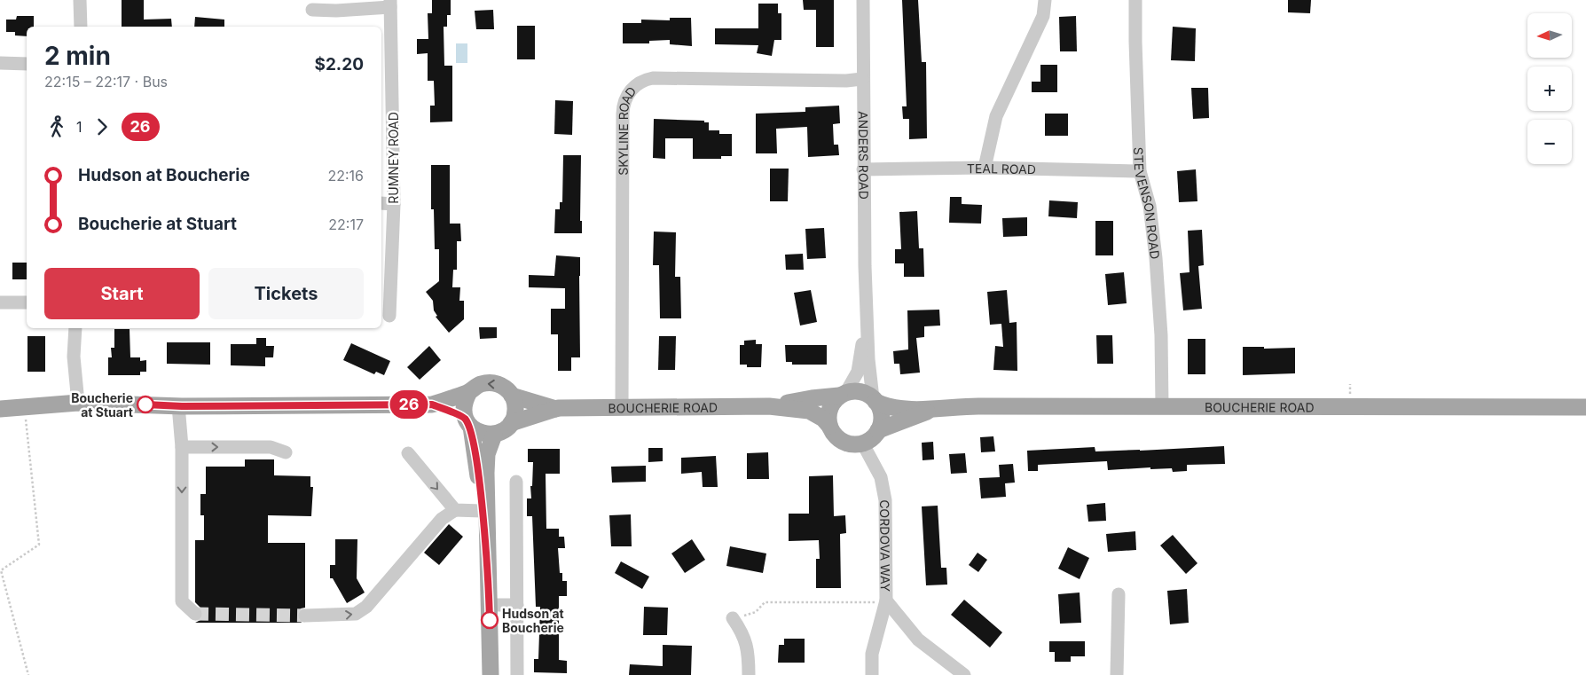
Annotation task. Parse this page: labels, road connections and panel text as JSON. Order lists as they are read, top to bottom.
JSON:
{
  "streets": {
    "main road": ["BOUCHERIE ROAD"],
    "street": [
      "SKYLINE ROAD",
      "ANDERS ROAD",
      "RUMNEY ROAD",
      "TEAL ROAD",
      "STEVENSON ROAD",
      "CORDOVA WAY"
    ]
  },
  "crossings": [
    ["SKYLINE ROAD", "ANDERS ROAD"],
    ["SKYLINE ROAD", "BOUCHERIE ROAD"],
    ["ANDERS ROAD", "TEAL ROAD"],
    ["ANDERS ROAD", "BOUCHERIE ROAD"],
    ["ANDERS ROAD", "CORDOVA WAY"],
    ["TEAL ROAD", "STEVENSON ROAD"],
    ["STEVENSON ROAD", "BOUCHERIE ROAD"],
    ["BOUCHERIE ROAD", "CORDOVA WAY"]
  ],
  "places": ["Boucherie at Stuart", "Hudson at Boucherie"],
  "lines": ["bus line 26"],
  "north": "left",
  "page": {
    "on_map": "26",
    "map_buttons": ["+", "−"],
    "heading": ["2 min", "22:15 – 22:17 · Bus", "$2.20"],
    "legs": ["1", "26"],
    "list": [
      {
        "name": "Hudson at Boucherie",
        "value": "22:16"
      },
      {
        "name": "Boucherie at Stuart",
        "value": "22:17"
      }
    ],
    "buttons": ["Start", "Tickets"]
  }
}
